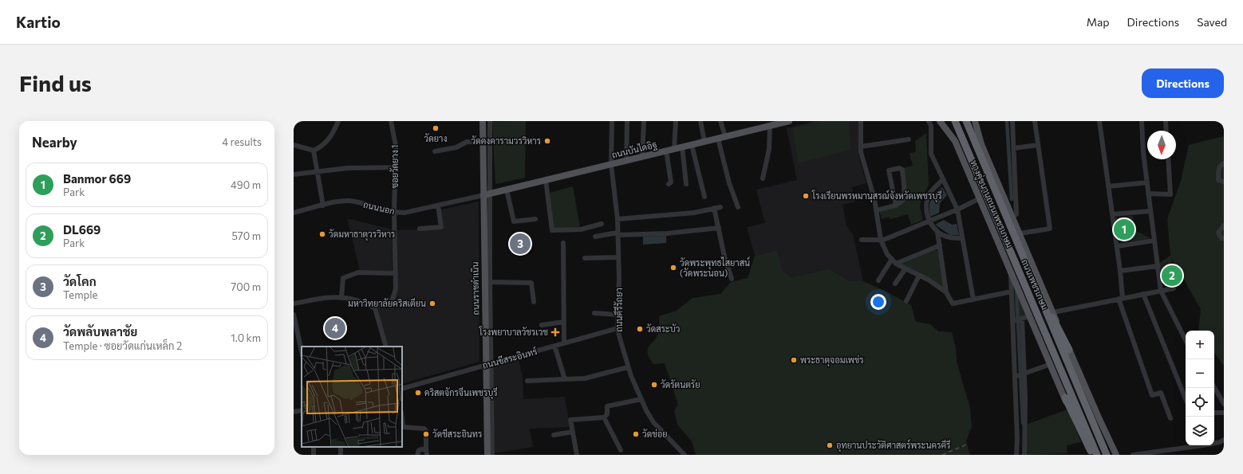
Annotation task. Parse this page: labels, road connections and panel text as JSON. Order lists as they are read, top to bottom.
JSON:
{
  "streets": {
    "highway": ["ถนนเพชรเกษม"],
    "main road": ["ถนนบันไดอิฐ", "ทางคู่ขนานถนนเพชรเกษม", "ถนนราชดำเนิน"],
    "street": [
      "ซอยวัดยาง 1",
      "ถนนนอก",
      "ถนนคีรีรัถยา",
      "ถนนขีสระอินทร์"
    ]
  },
  "crossings": [
    ["ถนนบันไดอิฐ", "ถนนนอก"],
    ["ถนนบันไดอิฐ", "ถนนราชดำเนิน"],
    ["ถนนบันไดอิฐ", "ถนนคีรีรัถยา"],
    ["ซอยวัดยาง 1", "ถนนนอก"],
    ["ถนนนอก", "ถนนราชดำเนิน"],
    ["ถนนราชดำเนิน", "ถนนขีสระอินทร์"],
    ["ถนนคีรีรัถยา", "ถนนขีสระอินทร์"]
  ],
  "places": {
    "other": [
      "วัดยาง",
      "วัดคงคารามวรวิหาร",
      "โรงเรียนพรหมานุสรณ์จังหวัดเพชรบุรี",
      "วัดมหาธาตุวรวิหาร",
      "วัดพระพุทธไสยาสน์ (วัดพระนอน)",
      "มหาวิทยาลัยคริสเตียน",
      "วัดสระบัว",
      "พระธาตุจอมเพข่ร",
      "วัดรัตนตรัย",
      "คริสตจักรจีนเพชรบุรี",
      "วัดชีสระอินทร",
      "วัดข่อย",
      "อุทยานประวัติศาสตร์พระนครคีรี"
    ],
    "health": ["โรงพยาบาลวัชรเวช"]
  },
  "north": "bottom",
  "page": {
    "header": "Kartio",
    "nav": ["Map", "Directions", "Saved"],
    "buttons": "Directions",
    "title": "Find us",
    "heading": ["Nearby", "4 results"],
    "list": [
      {
        "mark": "1",
        "name": "Banmor 669",
        "note": "Park",
        "value": "490 m"
      },
      {
        "mark": "2",
        "name": "DL669",
        "note": "Park",
        "value": "570 m"
      },
      {
        "mark": "3",
        "name": "วัดโคก",
        "note": "Temple",
        "value": "700 m"
      },
      {
        "mark": "4",
        "name": "วัดพลับพลาชัย",
        "note": "Temple · ซอยวัดแก่นเหล็ก 2",
        "value": "1.0 km"
      }
    ],
    "pins": [
      "1",
      "3",
      "2",
      "4"
    ],
    "map_buttons": ["+", "−"]
  }
}
